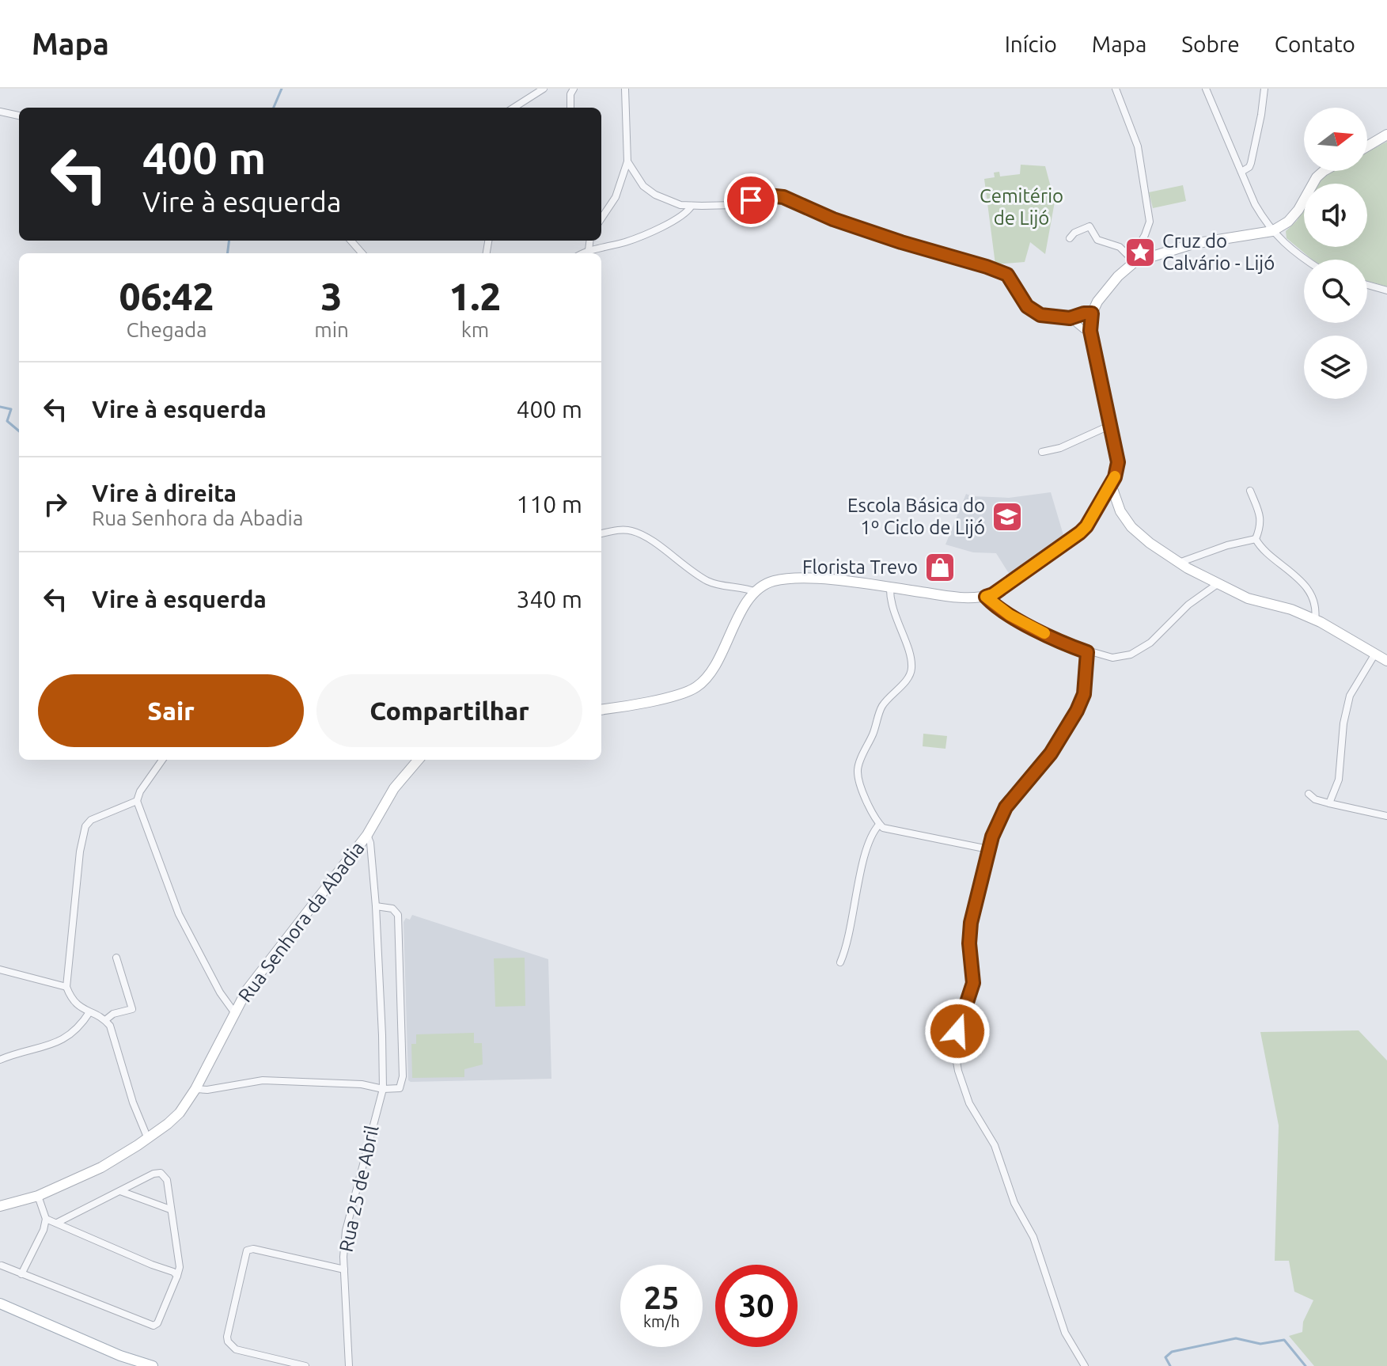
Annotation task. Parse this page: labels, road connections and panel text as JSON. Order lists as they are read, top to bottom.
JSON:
{
  "streets": {
    "main road": ["Rua Senhora da Abadia"],
    "street": ["Rua 25 de Abril"]
  },
  "crossings": [
    ["Rua Senhora da Abadia", "Rua 25 de Abril"]
  ],
  "parks": ["Cemitério de Lijó"],
  "places": {
    "place": ["Cruz do Calvário - Lijó"],
    "school or university": ["Escola Básica do 1º Ciclo de Lijó"],
    "shop": ["Florista Trevo"]
  },
  "north": "right",
  "page": {
    "header": "Mapa",
    "nav": [
      "Início",
      "Mapa",
      "Sobre",
      "Contato"
    ],
    "turn": ["400 m", "Vire à esquerda"],
    "eta": [
      "06:42",
      "Chegada",
      "3",
      "min",
      "1.2",
      "km"
    ],
    "list": [
      {
        "name": "Vire à esquerda",
        "value": "400 m"
      },
      {
        "name": "Vire à direita",
        "note": "Rua Senhora da Abadia",
        "value": "110 m"
      },
      {
        "name": "Vire à esquerda",
        "value": "340 m"
      }
    ],
    "buttons": ["Sair", "Compartilhar"],
    "speed": "25 km/h",
    "limit": "30"
  }
}
